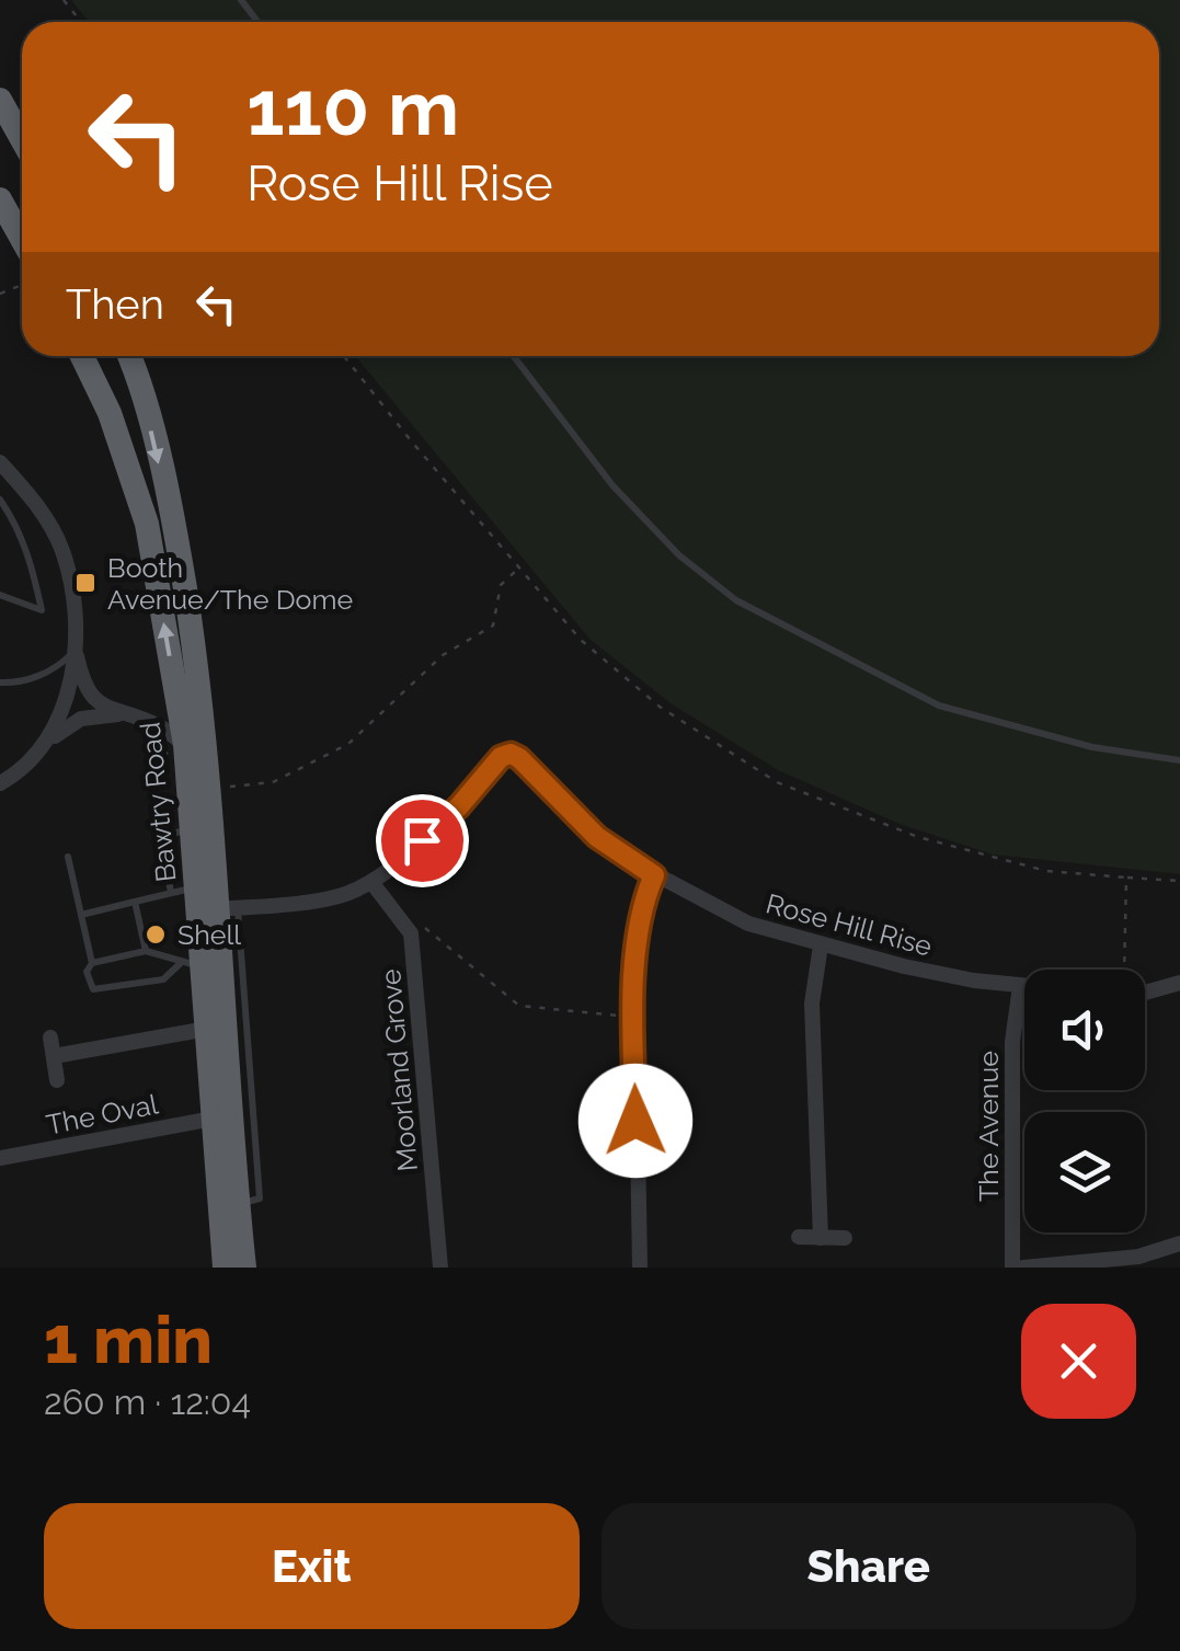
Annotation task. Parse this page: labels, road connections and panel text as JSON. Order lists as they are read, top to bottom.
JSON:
{
  "streets": {
    "highway": ["Bawtry Road"],
    "street": [
      "Rose Hill Rise",
      "Moorland Grove",
      "The Oval",
      "The Avenue"
    ]
  },
  "crossings": [
    ["Bawtry Road", "Rose Hill Rise"],
    ["Bawtry Road", "The Oval"],
    ["Rose Hill Rise", "Moorland Grove"],
    ["Rose Hill Rise", "The Avenue"]
  ],
  "places": {
    "transit": ["Booth Avenue/The Dome"],
    "other": ["Shell"]
  },
  "page": {
    "turn": ["110 m", "Rose Hill Rise"],
    "then": "Then",
    "heading": ["1 min", "260 m · 12:04"],
    "buttons": ["Exit", "Share"]
  }
}
